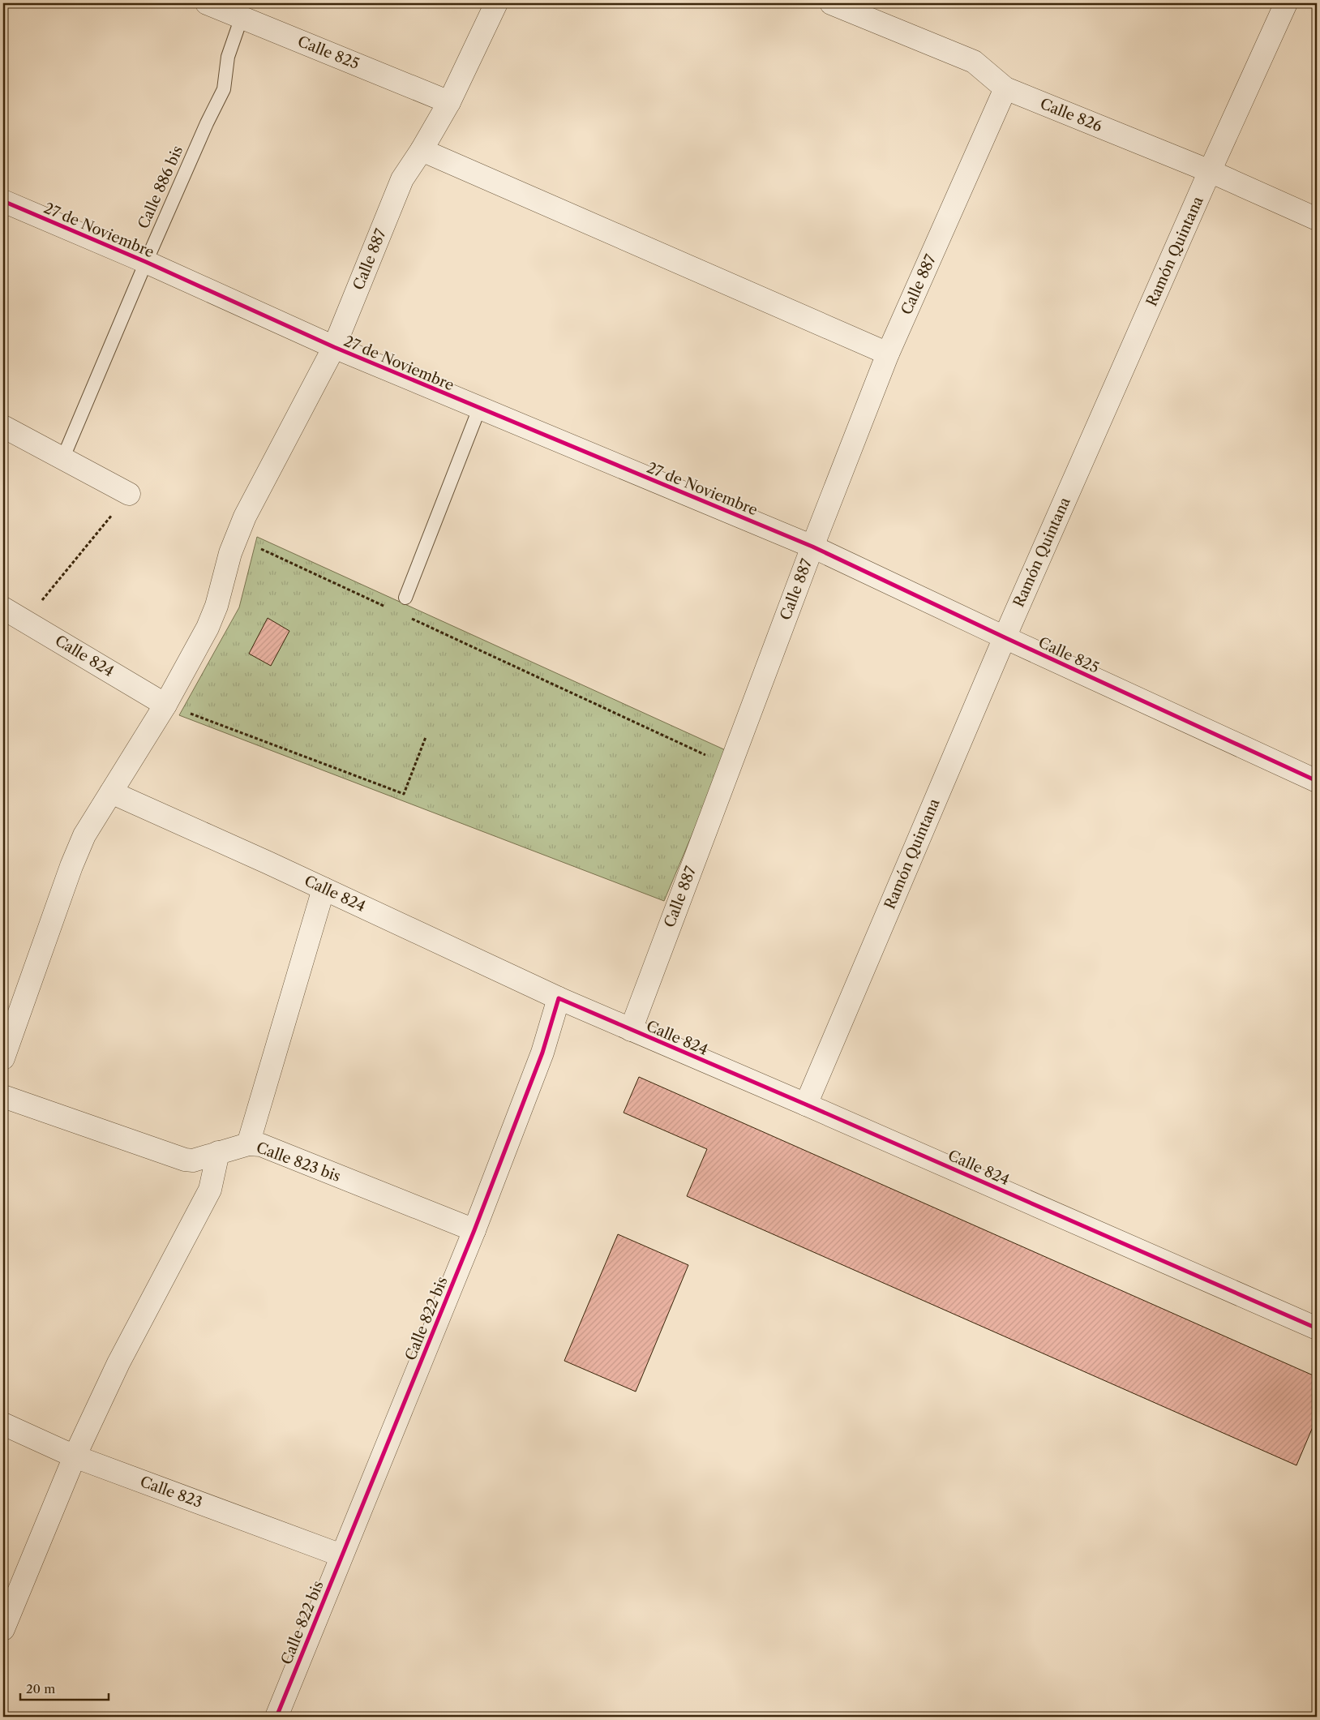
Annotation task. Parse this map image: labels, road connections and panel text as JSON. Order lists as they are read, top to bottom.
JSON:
{
  "streets": {
    "street": [
      "Calle 825",
      "Calle 826",
      "27 de Noviembre",
      "Ramón Quintana",
      "Calle 887",
      "Calle 824",
      "Calle 823 bis",
      "Calle 822 bis",
      "Calle 823"
    ],
    "lane": ["Calle 886 bis"]
  },
  "crossings": [
    ["Calle 825", "Calle 886 bis"],
    ["Calle 825", "27 de Noviembre"],
    ["Calle 825", "Ramón Quintana"],
    ["Calle 825", "Calle 887"],
    ["Calle 826", "Ramón Quintana"],
    ["Calle 826", "Calle 887"],
    ["Calle 886 bis", "27 de Noviembre"],
    ["27 de Noviembre", "Calle 887"],
    ["Ramón Quintana", "Calle 824"],
    ["Calle 887", "Calle 824"],
    ["Calle 824", "Calle 822 bis"],
    ["Calle 823 bis", "Calle 822 bis"],
    ["Calle 822 bis", "Calle 823"]
  ],
  "scale_bar": "20 m"
}
